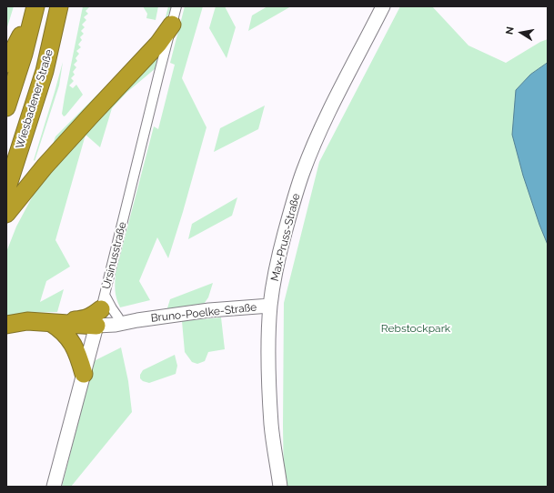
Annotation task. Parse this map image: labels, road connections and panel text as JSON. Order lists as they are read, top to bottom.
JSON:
{
  "streets": {
    "highway": ["Wiesbadener Straße"],
    "main road": ["Max-Pruss-Straße", "Ursinusstraße", "Bruno-Poelke-Straße"]
  },
  "crossings": [
    ["Max-Pruss-Straße", "Bruno-Poelke-Straße"],
    ["Ursinusstraße", "Bruno-Poelke-Straße"]
  ],
  "parks": ["Rebstockpark"],
  "north": "left"
}
